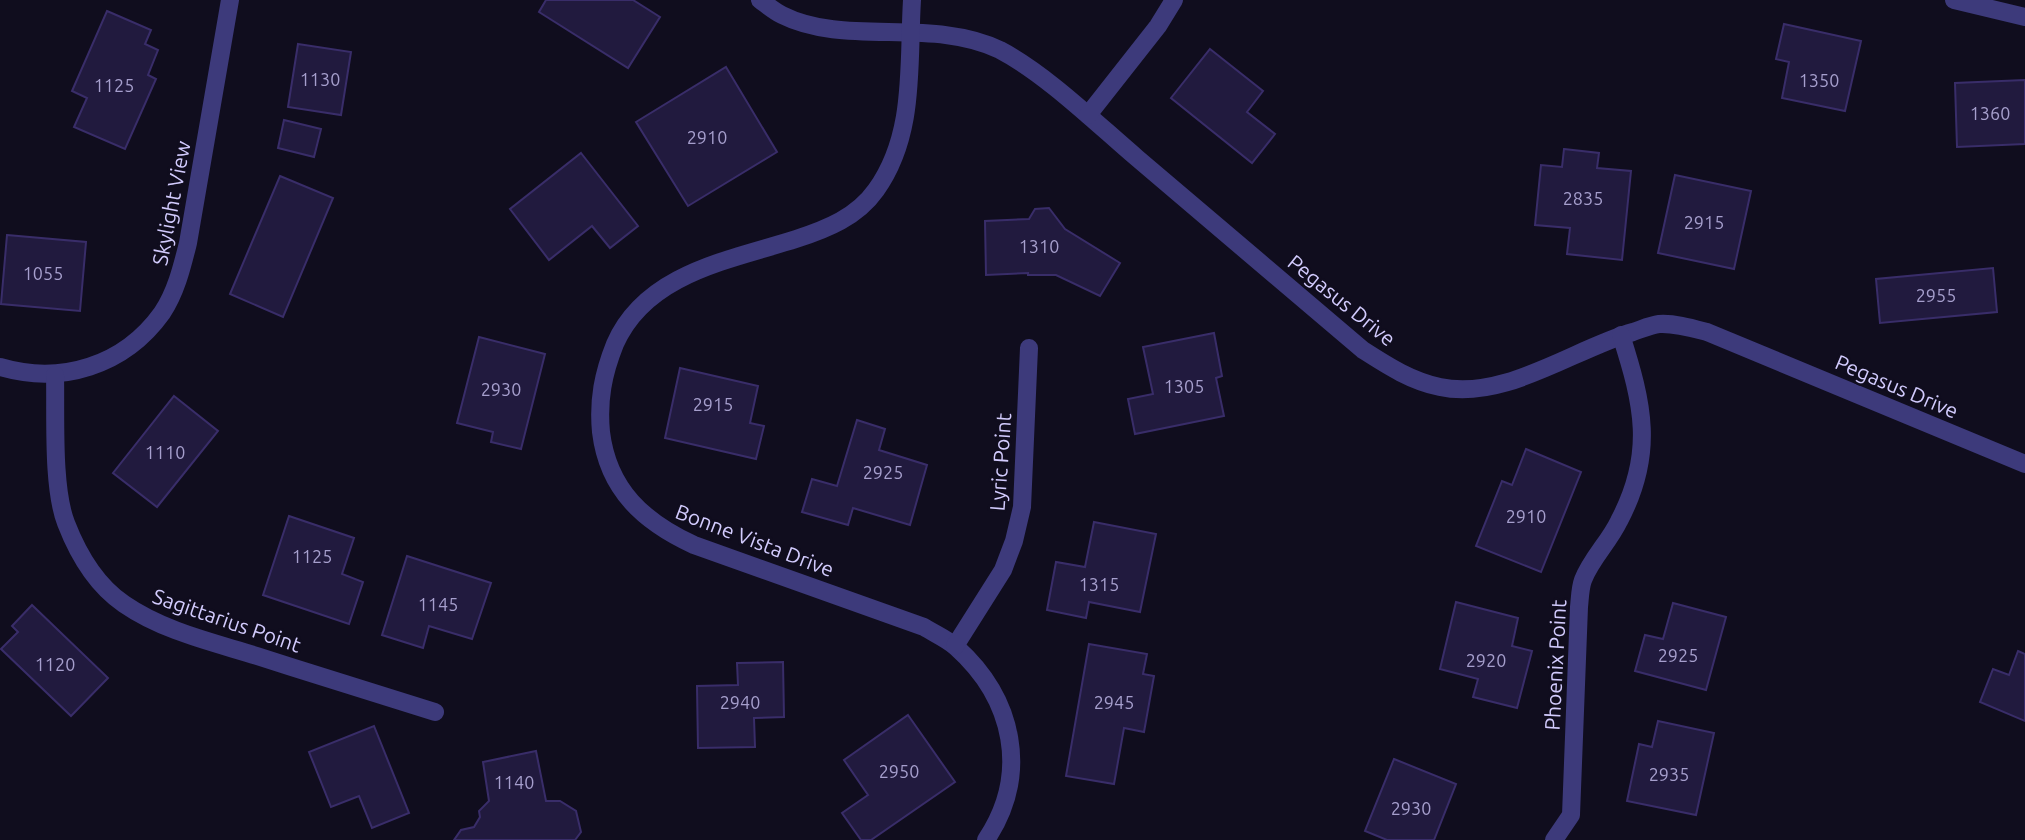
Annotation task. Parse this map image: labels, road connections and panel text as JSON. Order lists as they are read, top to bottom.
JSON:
{
  "streets": {
    "street": [
      "Skylight View",
      "Pegasus Drive",
      "Lyric Point",
      "Bonne Vista Drive",
      "Sagittarius Point",
      "Phoenix Point"
    ]
  },
  "crossings": [
    ["Skylight View", "Sagittarius Point"],
    ["Pegasus Drive", "Bonne Vista Drive"],
    ["Pegasus Drive", "Phoenix Point"],
    ["Lyric Point", "Bonne Vista Drive"]
  ],
  "house_numbers": [
    "1130",
    "1350",
    "1125",
    "1360",
    "2910",
    "2835",
    "2915",
    "1310",
    "1055",
    "2955",
    "1305",
    "2930",
    "2915",
    "1110",
    "2925",
    "2910",
    "1125",
    "1315",
    "1145",
    "2925",
    "2920",
    "1120",
    "2940",
    "2945",
    "2950",
    "2935",
    "1140",
    "2930"
  ]
}
